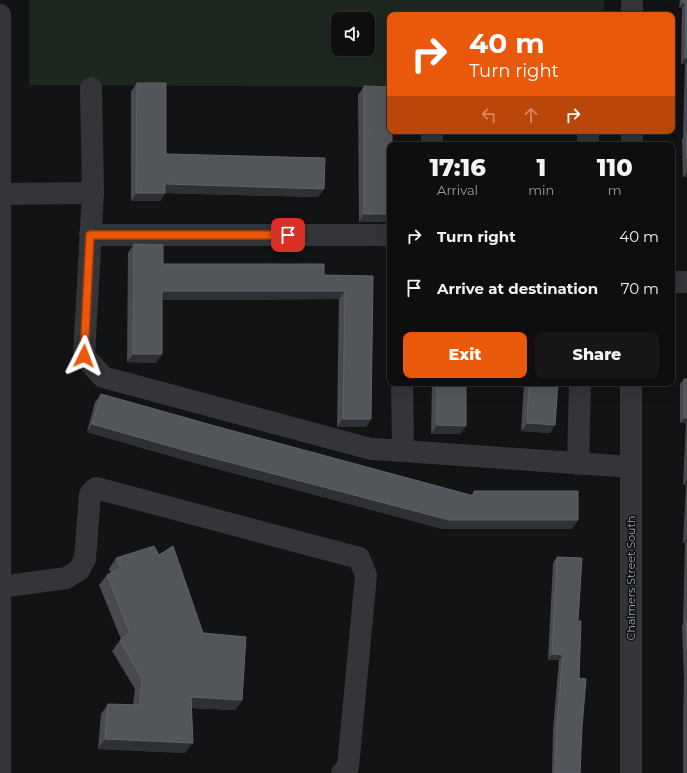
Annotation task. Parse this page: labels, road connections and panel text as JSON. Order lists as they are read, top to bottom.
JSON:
{
  "streets": {
    "street": ["Chalmers Street South"]
  },
  "page": {
    "turn": ["40 m", "Turn right"],
    "eta": [
      "17:16",
      "Arrival",
      "1",
      "min",
      "110",
      "m"
    ],
    "list": [
      {
        "name": "Turn right",
        "value": "40 m"
      },
      {
        "name": "Arrive at destination",
        "value": "70 m"
      }
    ],
    "buttons": ["Exit", "Share"]
  }
}
